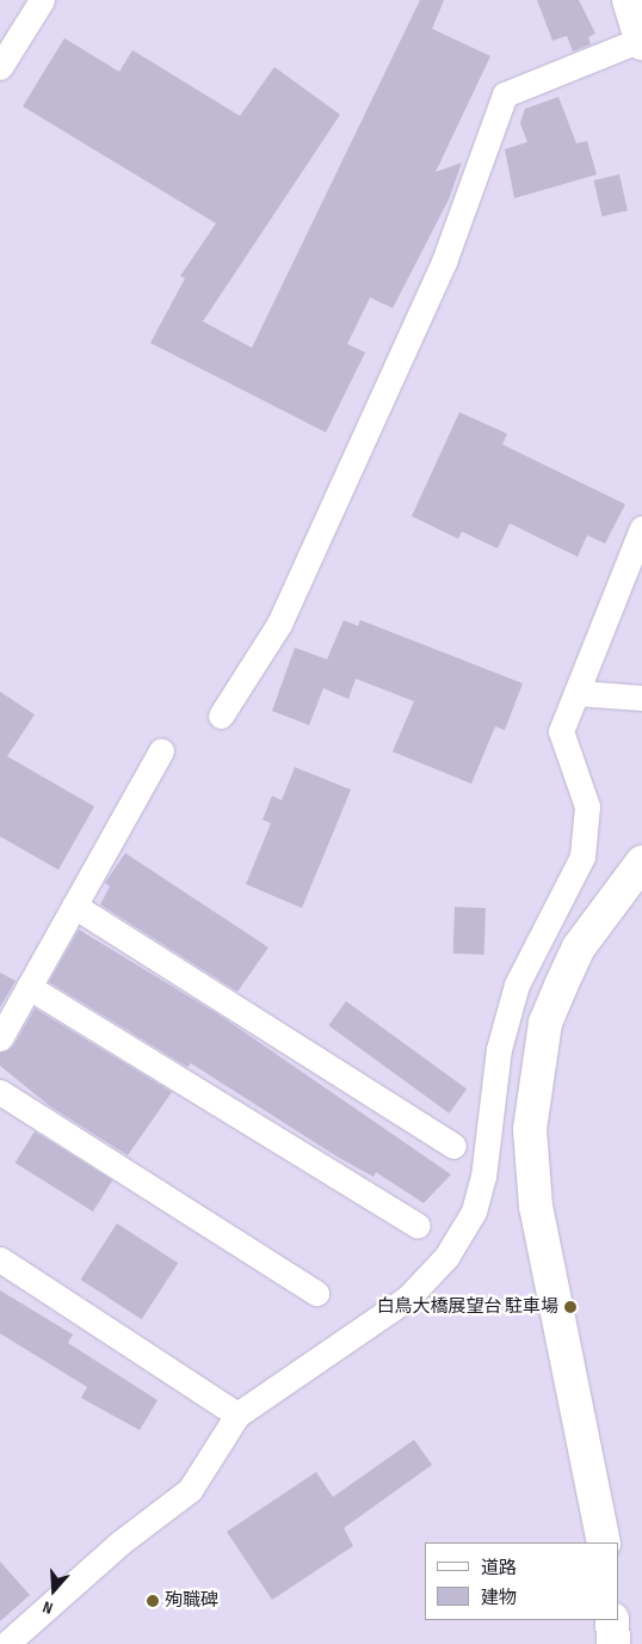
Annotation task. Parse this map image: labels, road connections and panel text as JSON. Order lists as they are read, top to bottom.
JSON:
{
  "places": ["白鳥大橋展望台 駐車場", "殉職碑"],
  "legend": ["道路", "建物"],
  "north": "bottom"
}
